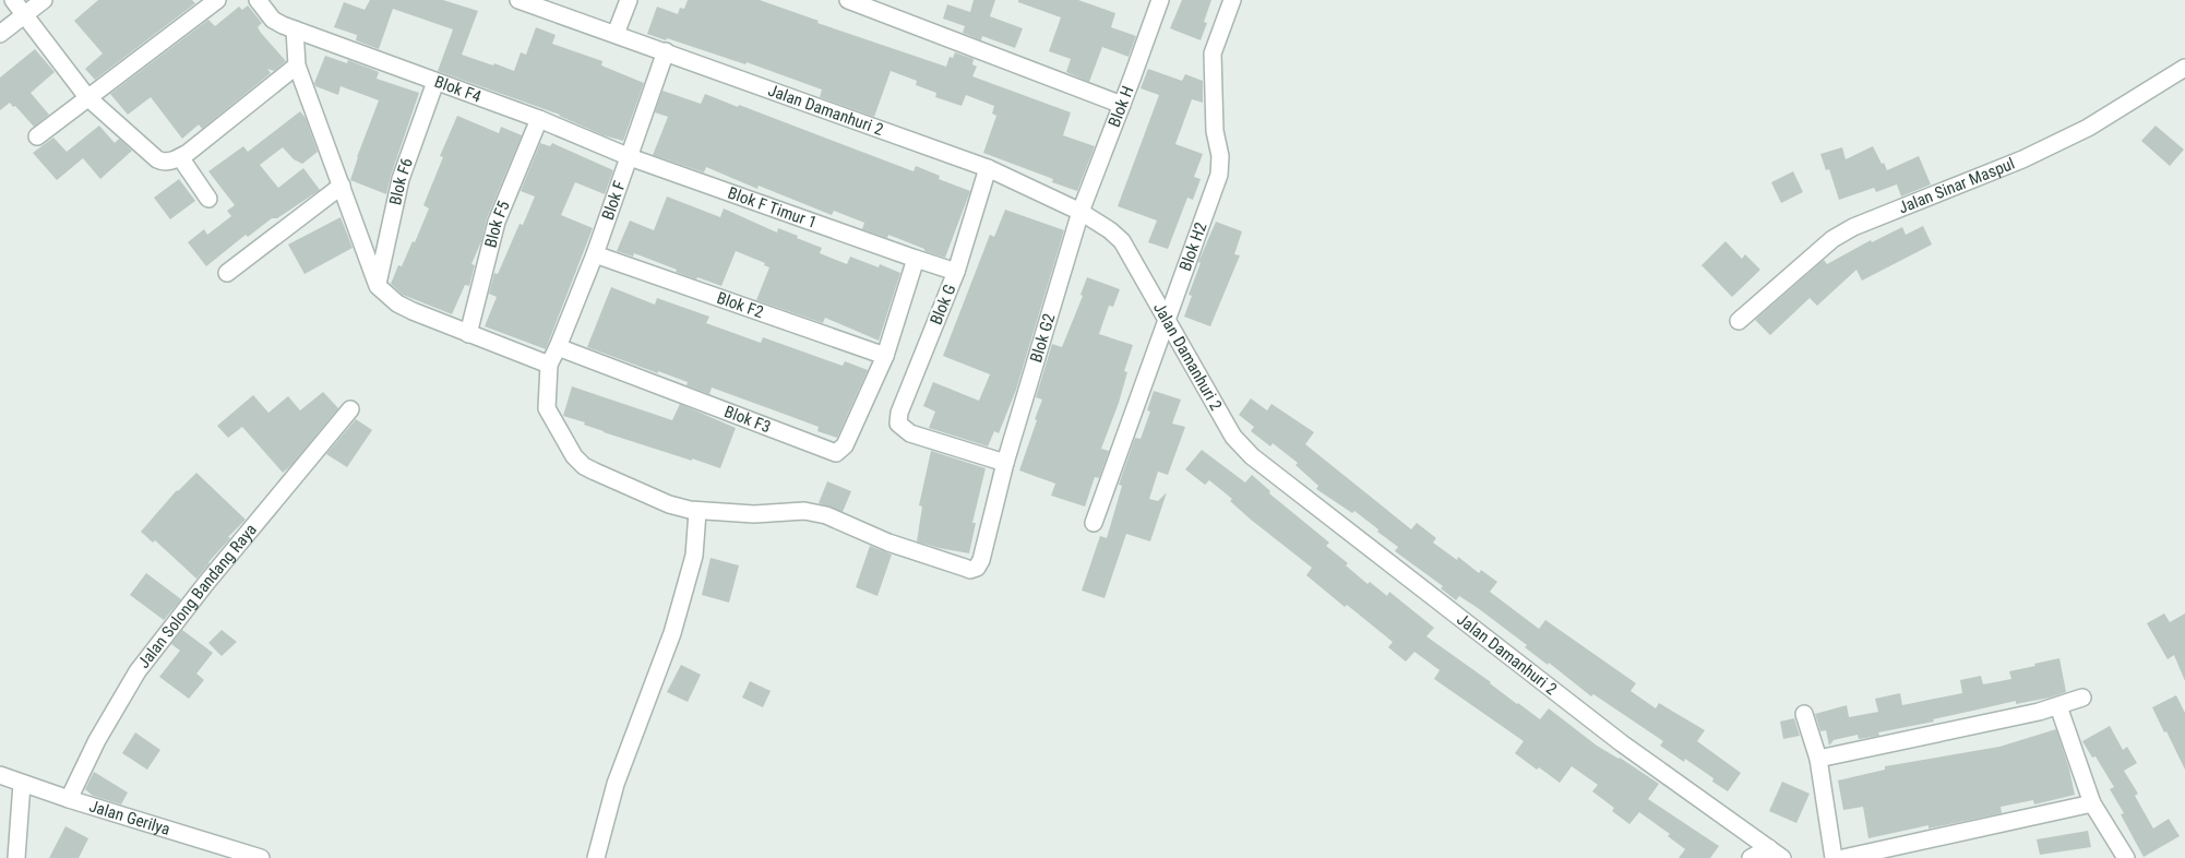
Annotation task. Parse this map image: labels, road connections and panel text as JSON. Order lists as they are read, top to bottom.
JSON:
{
  "streets": {
    "street": [
      "Blok F4",
      "Blok H",
      "Jalan Damanhuri 2",
      "Blok F6",
      "Jalan Sinar Maspul",
      "Blok F",
      "Blok F Timur 1",
      "Blok F5",
      "Blok H2",
      "Blok G",
      "Blok F2",
      "Blok G2",
      "Blok F3",
      "Jalan Solong Bandang Raya",
      "Jalan Gerilya"
    ]
  },
  "crossings": [
    ["Blok F4", "Blok F6"],
    ["Blok F4", "Blok F"],
    ["Blok F4", "Blok F Timur 1"],
    ["Blok F4", "Blok F5"],
    ["Blok H", "Jalan Damanhuri 2"],
    ["Blok H", "Blok G2"],
    ["Jalan Damanhuri 2", "Blok F"],
    ["Jalan Damanhuri 2", "Blok H2"],
    ["Jalan Damanhuri 2", "Blok G"],
    ["Jalan Damanhuri 2", "Blok G2"],
    ["Blok F", "Blok F Timur 1"],
    ["Blok F", "Blok F2"],
    ["Blok F", "Blok F3"],
    ["Blok F Timur 1", "Blok G"],
    ["Blok G", "Blok G2"],
    ["Blok F2", "Blok F3"],
    ["Jalan Solong Bandang Raya", "Jalan Gerilya"]
  ]
}
